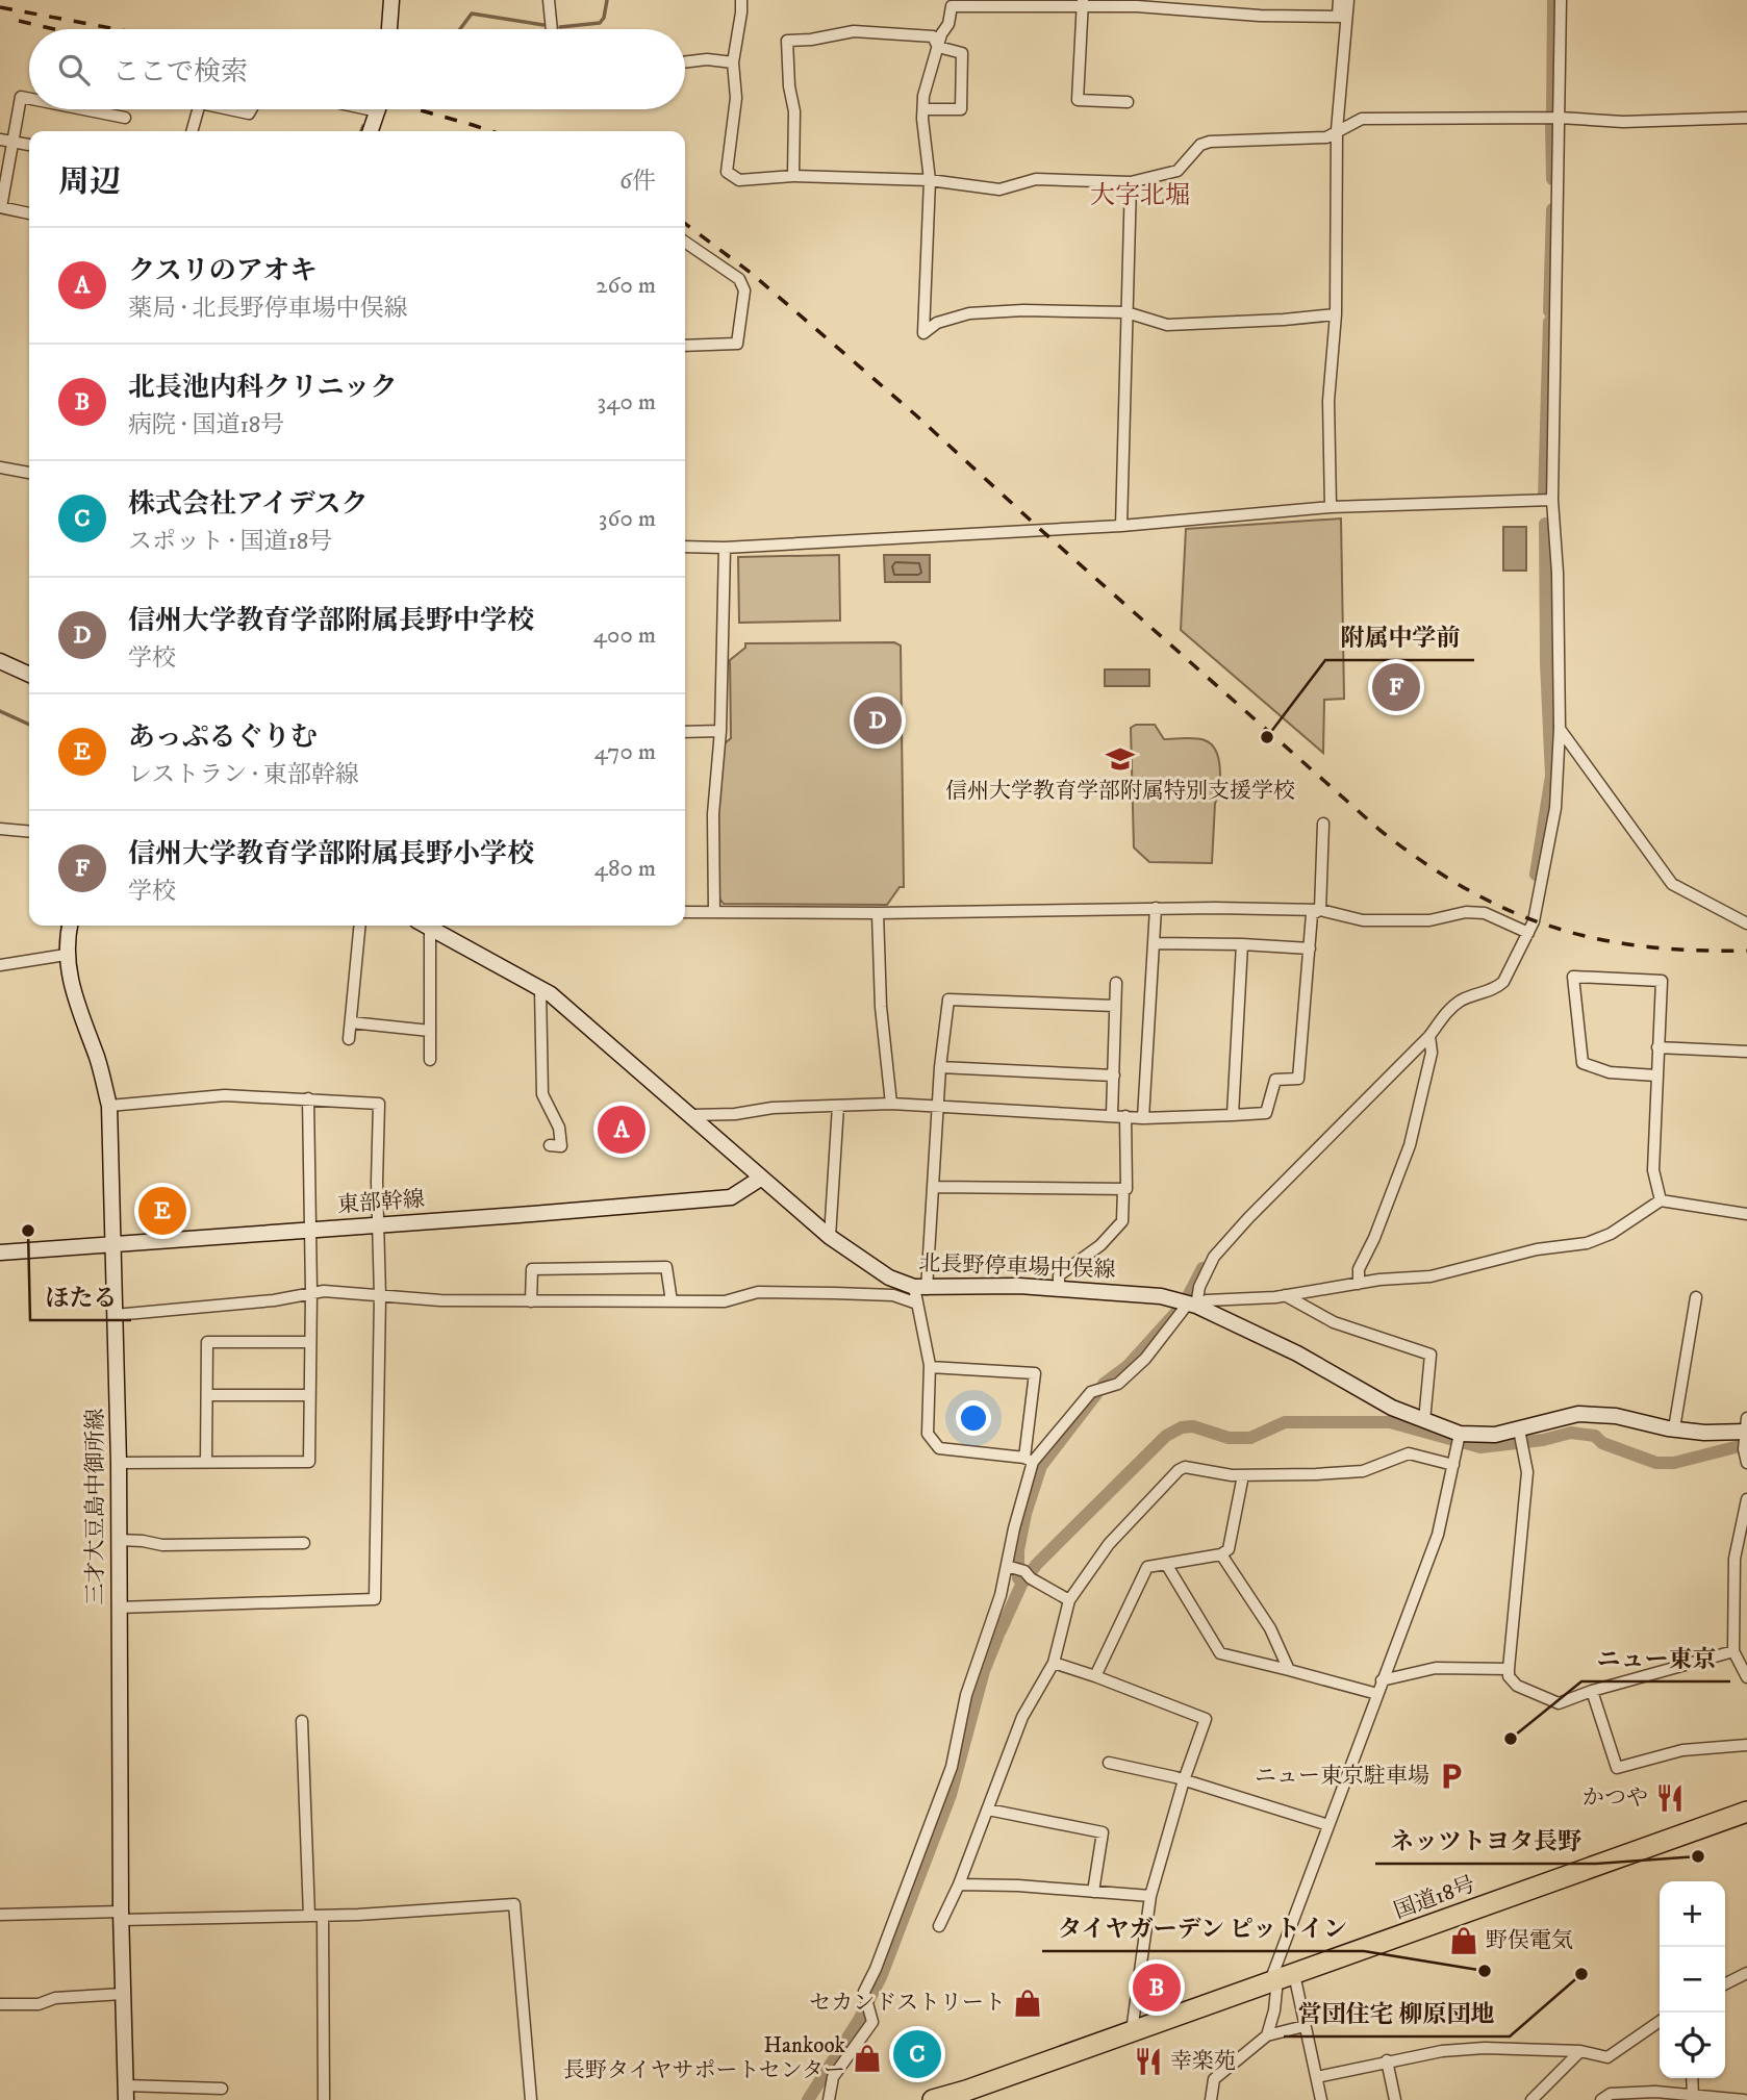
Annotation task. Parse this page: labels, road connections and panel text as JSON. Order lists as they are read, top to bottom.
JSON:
{
  "streets": {
    "highway": ["国道18号"],
    "main road": ["東部幹線", "北長野停車場中俣線", "三才大豆島中御所線"]
  },
  "crossings": [
    ["東部幹線", "北長野停車場中俣線"],
    ["東部幹線", "三才大豆島中御所線"]
  ],
  "districts": ["大字北堀"],
  "places": {
    "other": [
      "附属中学前",
      "ほたる",
      "ニュー東京",
      "ネッツトヨタ長野",
      "タイヤガーデン ピットイン",
      "営団住宅 柳原団地"
    ],
    "school or university": ["信州大学教育学部附属特別支援学校"],
    "parking": ["ニュー東京駐車場"],
    "restaurant": ["かつや", "幸楽苑"],
    "shop": ["野俣電気", "セカンドストリート", "Hankook 長野タイヤサポートセンター"]
  },
  "page": {
    "search": "ここで検索",
    "heading": ["周辺", "6件"],
    "list": [
      {
        "mark": "A",
        "name": "クスリのアオキ",
        "note": "薬局 · 北長野停車場中俣線",
        "value": "260 m"
      },
      {
        "mark": "B",
        "name": "北長池内科クリニック",
        "note": "病院 · 国道18号",
        "value": "340 m"
      },
      {
        "mark": "C",
        "name": "株式会社アイデスク",
        "note": "スポット · 国道18号",
        "value": "360 m"
      },
      {
        "mark": "D",
        "name": "信州大学教育学部附属長野中学校",
        "note": "学校",
        "value": "400 m"
      },
      {
        "mark": "E",
        "name": "あっぷるぐりむ",
        "note": "レストラン · 東部幹線",
        "value": "470 m"
      },
      {
        "mark": "F",
        "name": "信州大学教育学部附属長野小学校",
        "note": "学校",
        "value": "480 m"
      }
    ],
    "pins": [
      "F",
      "D",
      "A",
      "E",
      "B",
      "C"
    ],
    "map_buttons": ["+", "−"]
  }
}
